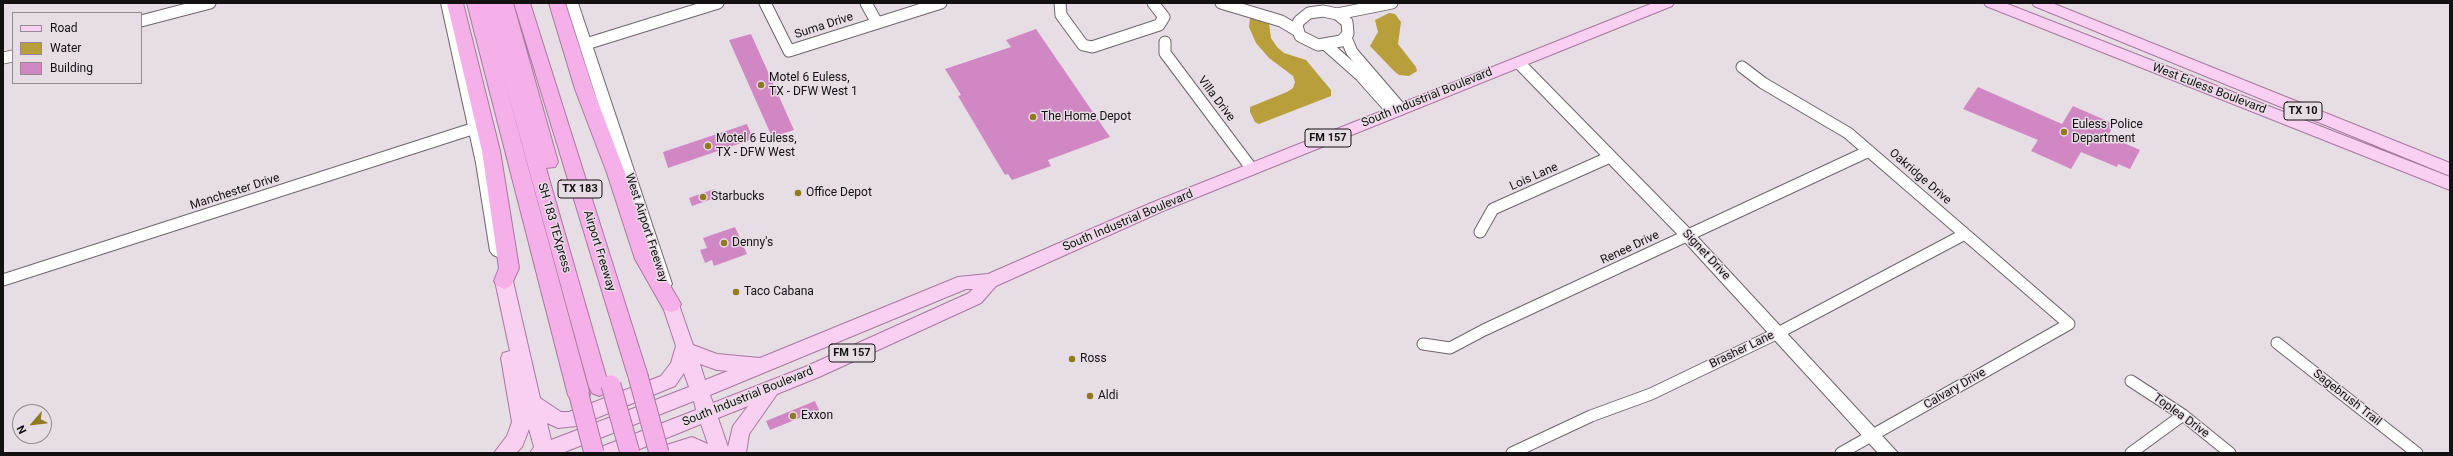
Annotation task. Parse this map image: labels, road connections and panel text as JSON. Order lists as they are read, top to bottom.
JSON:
{
  "streets": {
    "highway": ["TX 183", "SH 183 TEXpress", "Airport Freeway"],
    "main road": [
      "West Euless Boulevard",
      "South Industrial Boulevard",
      "TX 10",
      "FM 157",
      "West Airport Freeway",
      "Signet Drive"
    ],
    "street": [
      "Suma Drive",
      "Villa Drive",
      "Lois Lane",
      "Oakridge Drive",
      "Manchester Drive",
      "Renee Drive",
      "Brasher Lane",
      "Calvary Drive",
      "Sagebrush Trail",
      "Toplea Drive"
    ]
  },
  "crossings": [
    ["South Industrial Boulevard", "Villa Drive"],
    ["South Industrial Boulevard", "FM 157"],
    ["South Industrial Boulevard", "SH 183 TEXpress"],
    ["South Industrial Boulevard", "West Airport Freeway"],
    ["South Industrial Boulevard", "Signet Drive"],
    ["FM 157", "SH 183 TEXpress"],
    ["Lois Lane", "Signet Drive"],
    ["Oakridge Drive", "Renee Drive"],
    ["Oakridge Drive", "Brasher Lane"],
    ["Oakridge Drive", "Calvary Drive"],
    ["Renee Drive", "Signet Drive"],
    ["Signet Drive", "Brasher Lane"],
    ["Signet Drive", "Calvary Drive"]
  ],
  "places": [
    "Motel 6 Euless, TX - DFW West 1",
    "The Home Depot",
    "Euless Police Department",
    "Motel 6 Euless, TX - DFW West",
    "Office Depot",
    "Starbucks",
    "Denny's",
    "Taco Cabana",
    "Ross",
    "Aldi",
    "Exxon"
  ],
  "legend": ["Road", "Water", "Building"],
  "north": "bottom left"
}
